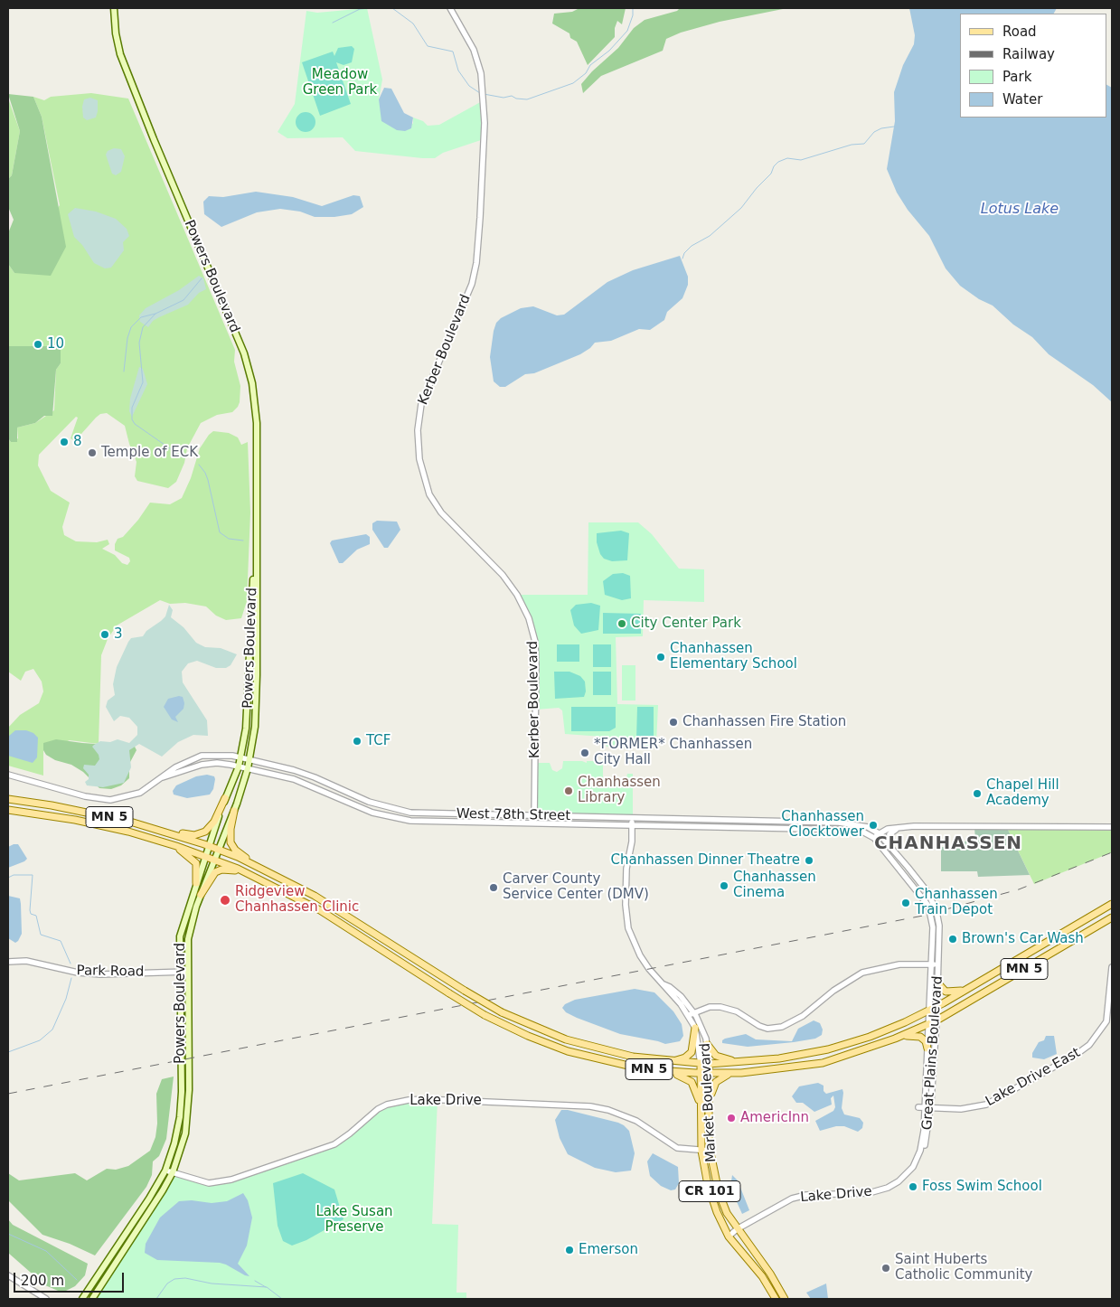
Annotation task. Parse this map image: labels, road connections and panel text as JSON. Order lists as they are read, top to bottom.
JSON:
{
  "streets": {
    "main road": [
      "Powers Boulevard",
      "MN 5",
      "Market Boulevard",
      "CR 101"
    ],
    "street": [
      "Kerber Boulevard",
      "West 78th Street",
      "Park Road",
      "Great Plains Boulevard",
      "Lake Drive East",
      "Lake Drive"
    ]
  },
  "crossings": [
    ["Powers Boulevard", "West 78th Street"],
    ["Powers Boulevard", "MN 5"],
    ["Powers Boulevard", "Park Road"],
    ["Powers Boulevard", "Lake Drive"],
    ["Kerber Boulevard", "West 78th Street"],
    ["West 78th Street", "Great Plains Boulevard"],
    ["West 78th Street", "Market Boulevard"],
    ["MN 5", "Great Plains Boulevard"],
    ["MN 5", "Market Boulevard"],
    ["Great Plains Boulevard", "Lake Drive East"],
    ["Great Plains Boulevard", "Lake Drive"],
    ["Lake Drive", "Market Boulevard"]
  ],
  "districts": ["CHANHASSEN"],
  "water": ["Lotus Lake"],
  "parks": ["Meadow Green Park", "Lake Susan Preserve"],
  "places": [
    "10",
    "8",
    "Temple of ECK",
    "City Center Park",
    "3",
    "Chanhassen Elementary School",
    "Chanhassen Fire Station",
    "TCF",
    "*FORMER* Chanhassen City Hall",
    "Chanhassen Library",
    "Chapel Hill Academy",
    "Chanhassen Clocktower",
    "Chanhassen Dinner Theatre",
    "Chanhassen Cinema",
    "Carver County Service Center (DMV)",
    "Ridgeview Chanhassen Clinic",
    "Chanhassen Train Depot",
    "Brown's Car Wash",
    "AmericInn",
    "Foss Swim School",
    "Emerson",
    "Saint Huberts Catholic Community"
  ],
  "legend": [
    "Road",
    "Railway",
    "Park",
    "Water"
  ],
  "scale_bar": "200 m"
}
